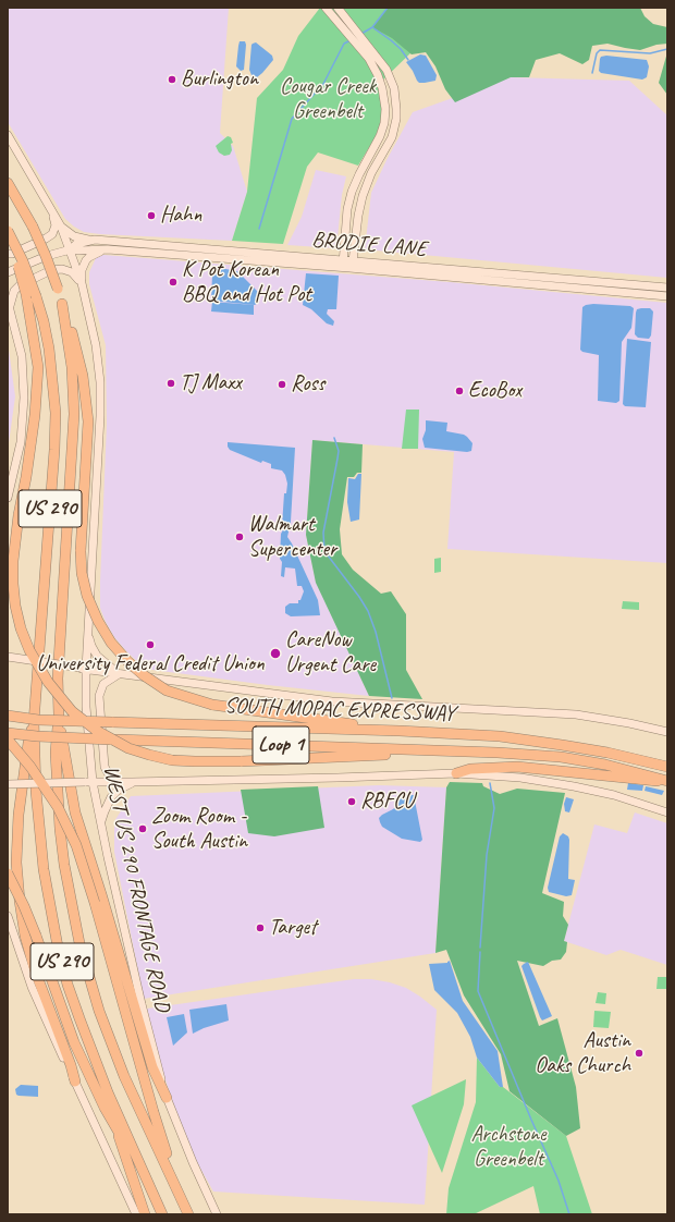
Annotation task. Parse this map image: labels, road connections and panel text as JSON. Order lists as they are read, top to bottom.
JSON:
{
  "streets": {
    "highway": ["US 290", "SOUTH MOPAC EXPRESSWAY", "Loop 1"],
    "main road": ["BRODIE LANE", "WEST US 290 FRONTAGE ROAD"]
  },
  "crossings": [
    ["BRODIE LANE", "WEST US 290 FRONTAGE ROAD"]
  ],
  "parks": ["Cougar Creek Greenbelt", "Archstone Greenbelt"],
  "places": [
    "Burlington",
    "Hahn",
    "K Pot Korean BBQ and Hot Pot",
    "TJ Maxx",
    "Ross",
    "EcoBox",
    "Walmart Supercenter",
    "University Federal Credit Union",
    "CareNow Urgent Care",
    "RBFCU",
    "Zoom Room - South Austin",
    "Target",
    "Austin Oaks Church"
  ]
}
